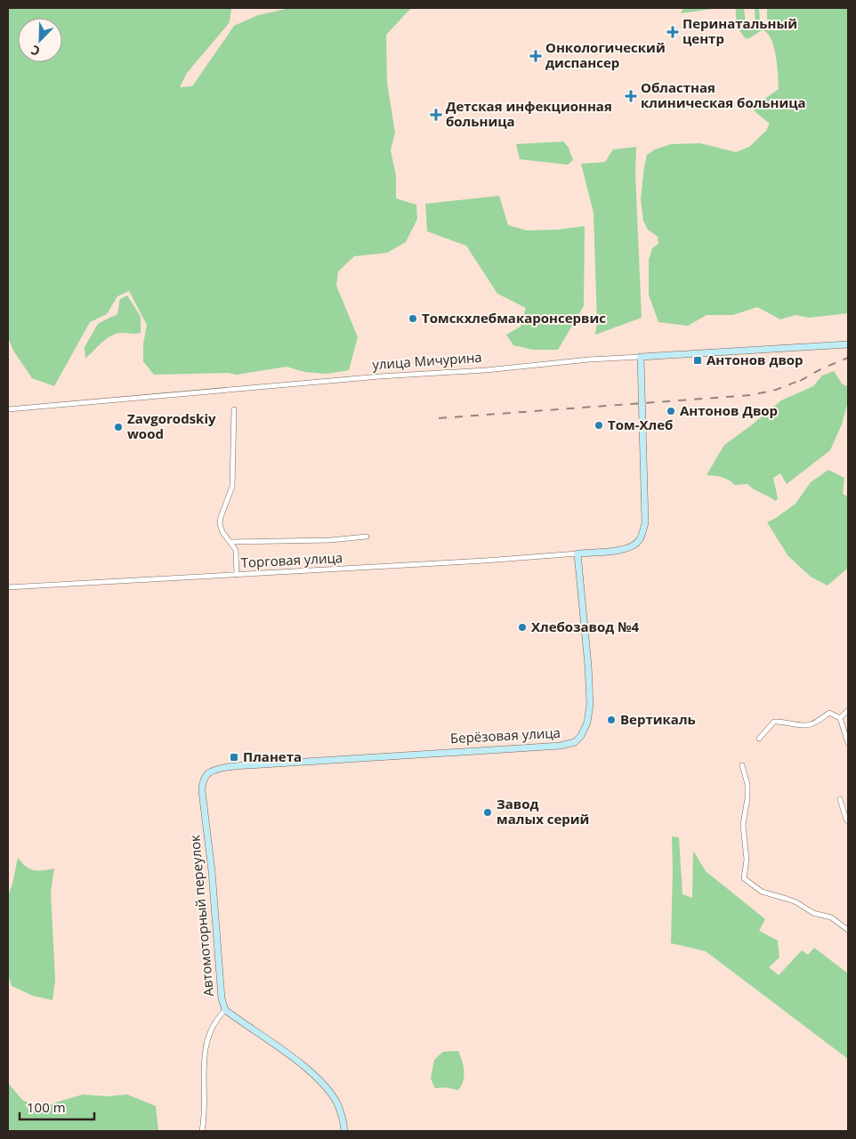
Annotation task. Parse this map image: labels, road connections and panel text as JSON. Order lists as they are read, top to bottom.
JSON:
{
  "streets": {
    "street": [
      "улица Мичурина",
      "Торговая улица",
      "Берёзовая улица",
      "Автомоторный переулок"
    ]
  },
  "crossings": [
    ["Торговая улица", "Берёзовая улица"],
    ["Берёзовая улица", "Автомоторный переулок"]
  ],
  "places": {
    "health": [
      "Перинатальный центр",
      "Онкологический диспансер",
      "Областная клиническая больница",
      "Детская инфекционная больница"
    ],
    "other": [
      "Томскхлебмакаронсервис",
      "Антонов Двор",
      "Том-Хлеб",
      "Zavgorodskiy wood",
      "Хлебозавод №4",
      "Вертикаль",
      "Завод малых серий"
    ],
    "transit": ["Антонов двор", "Планета"]
  },
  "scale_bar": "100 m",
  "north": "bottom left"
}
